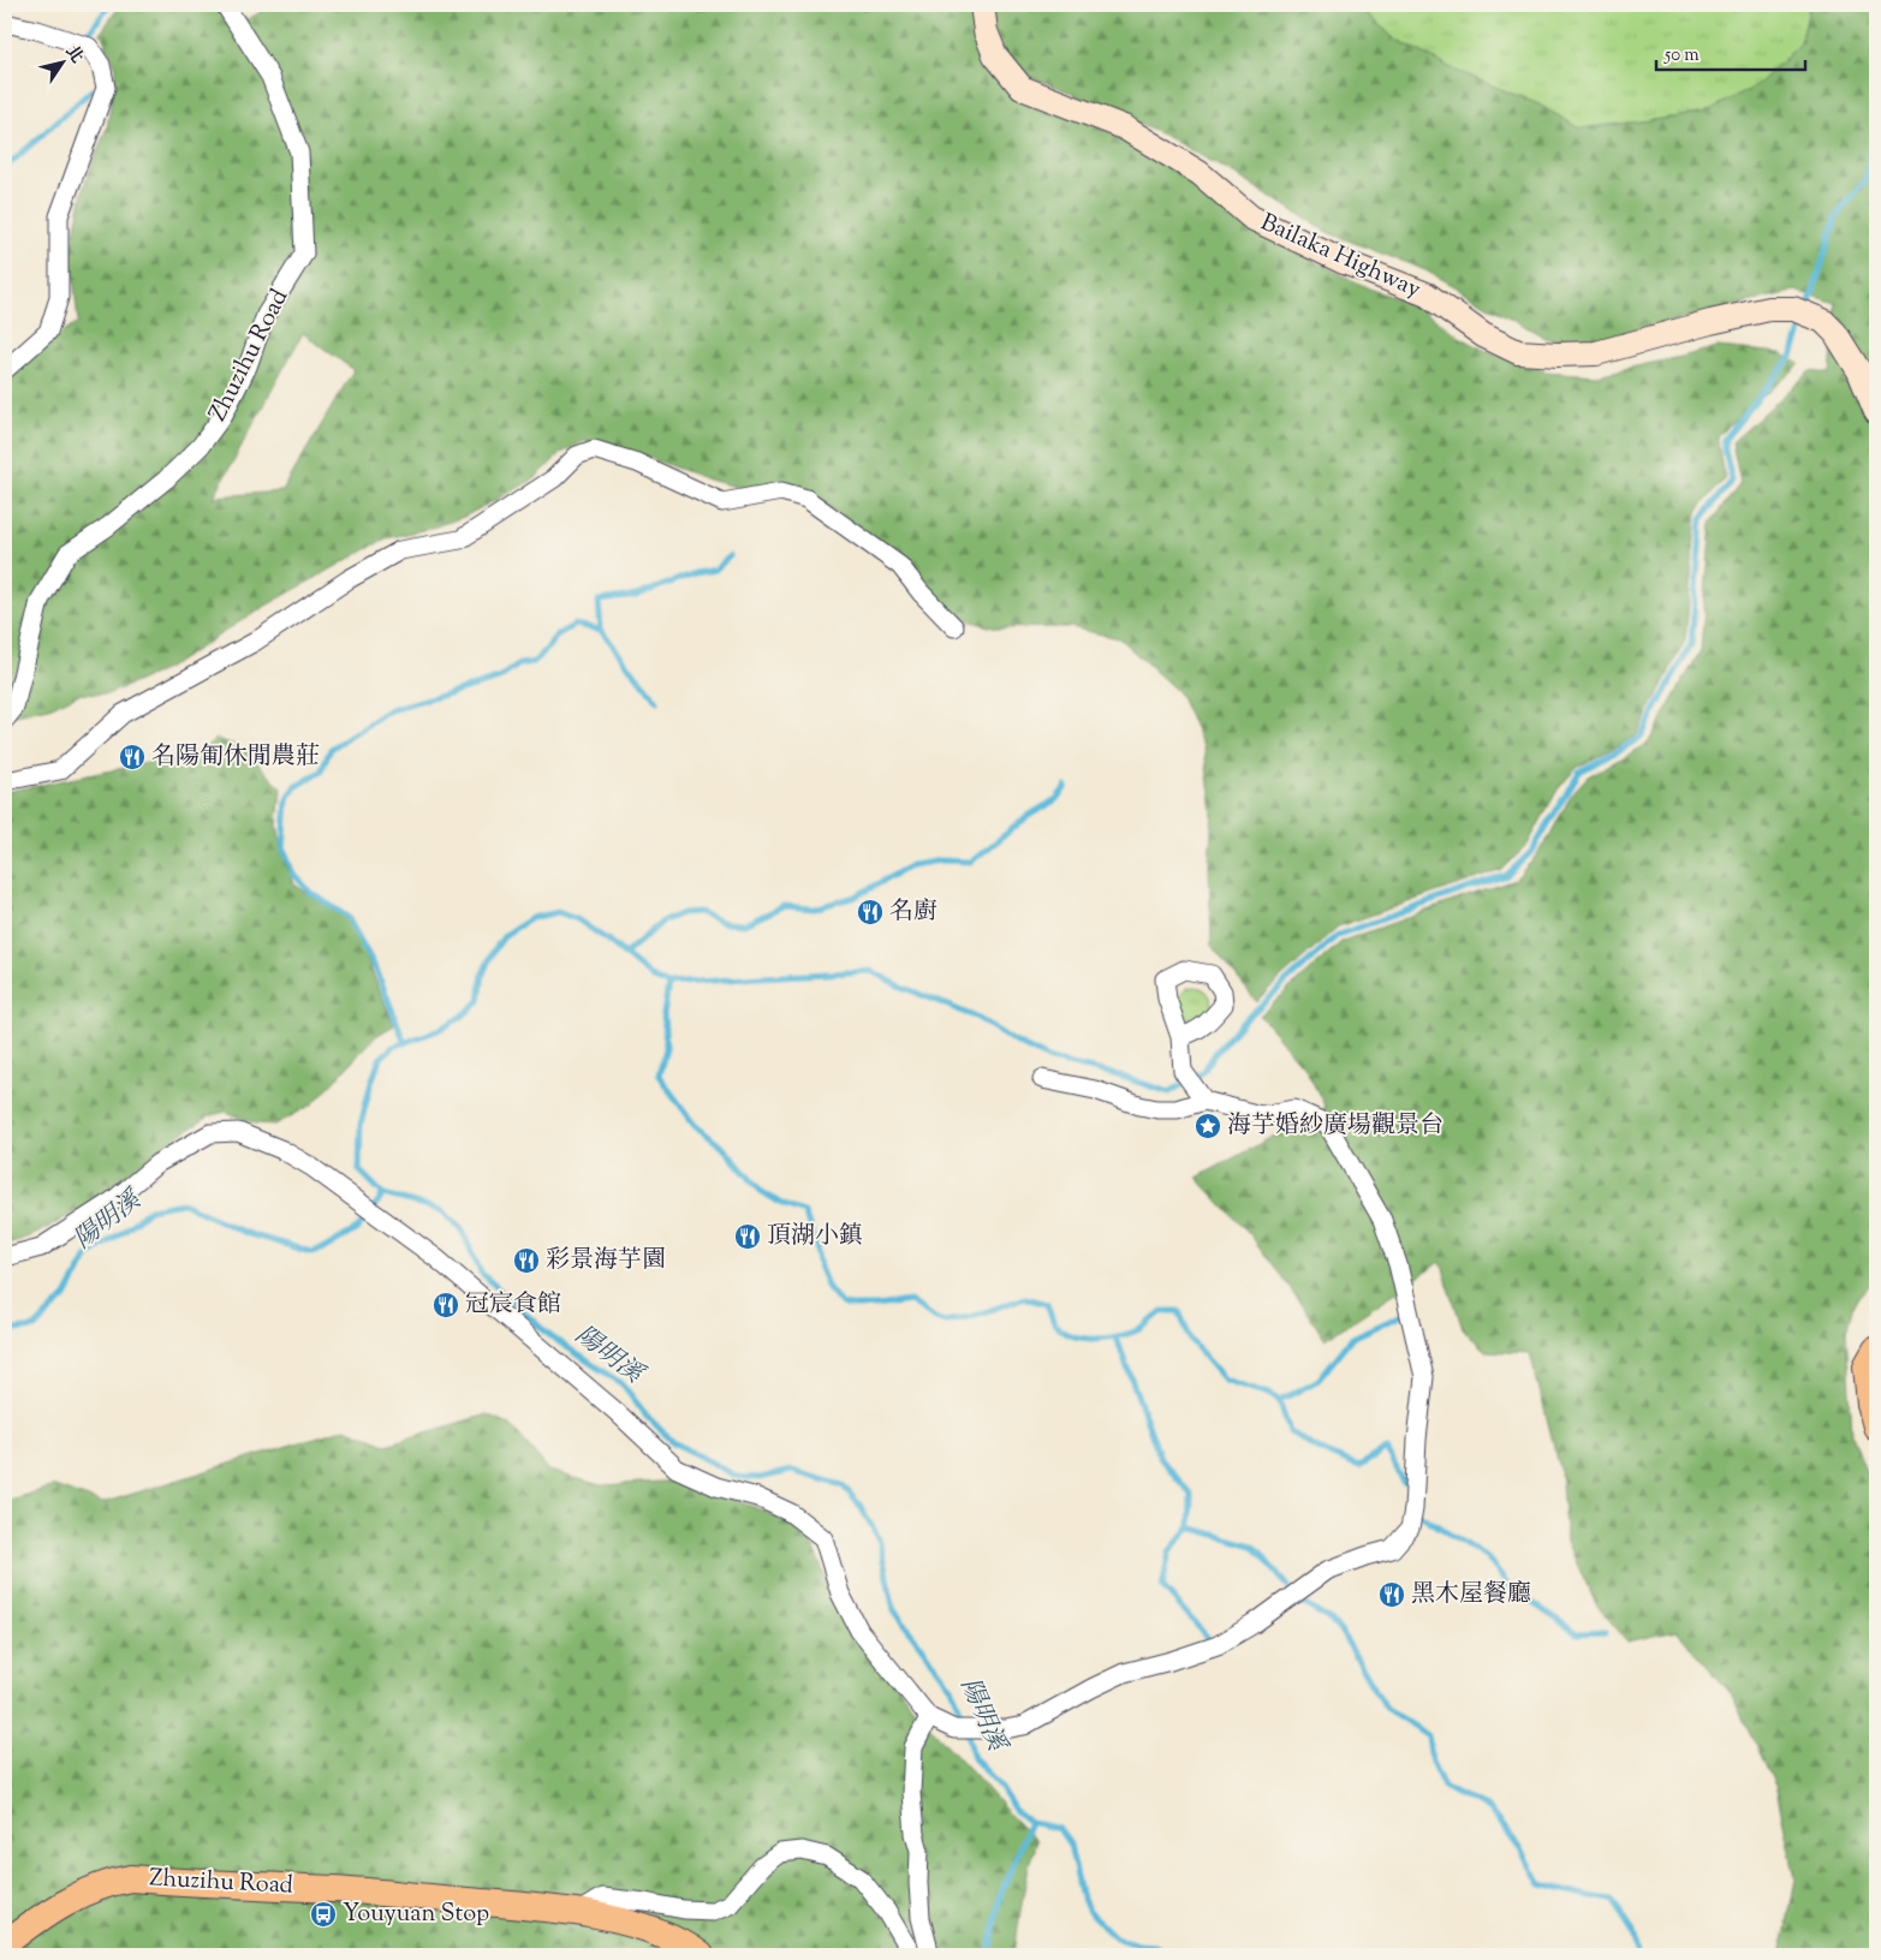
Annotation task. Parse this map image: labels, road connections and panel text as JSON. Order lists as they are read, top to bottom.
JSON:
{
  "streets": {
    "main road": ["Bailaka Highway", "Zhuzihu Road"]
  },
  "water": ["陽明溪"],
  "places": {
    "restaurant": [
      "名陽匍休閒農莊",
      "名廚",
      "頂湖小鎮",
      "彩景海芋園",
      "冠宸食館",
      "黑木屋餐廳"
    ],
    "place": ["海芋婚紗廣場觀景台"],
    "bus stop": ["Youyuan Stop"]
  },
  "scale_bar": "50 m",
  "north": "top right"
}
